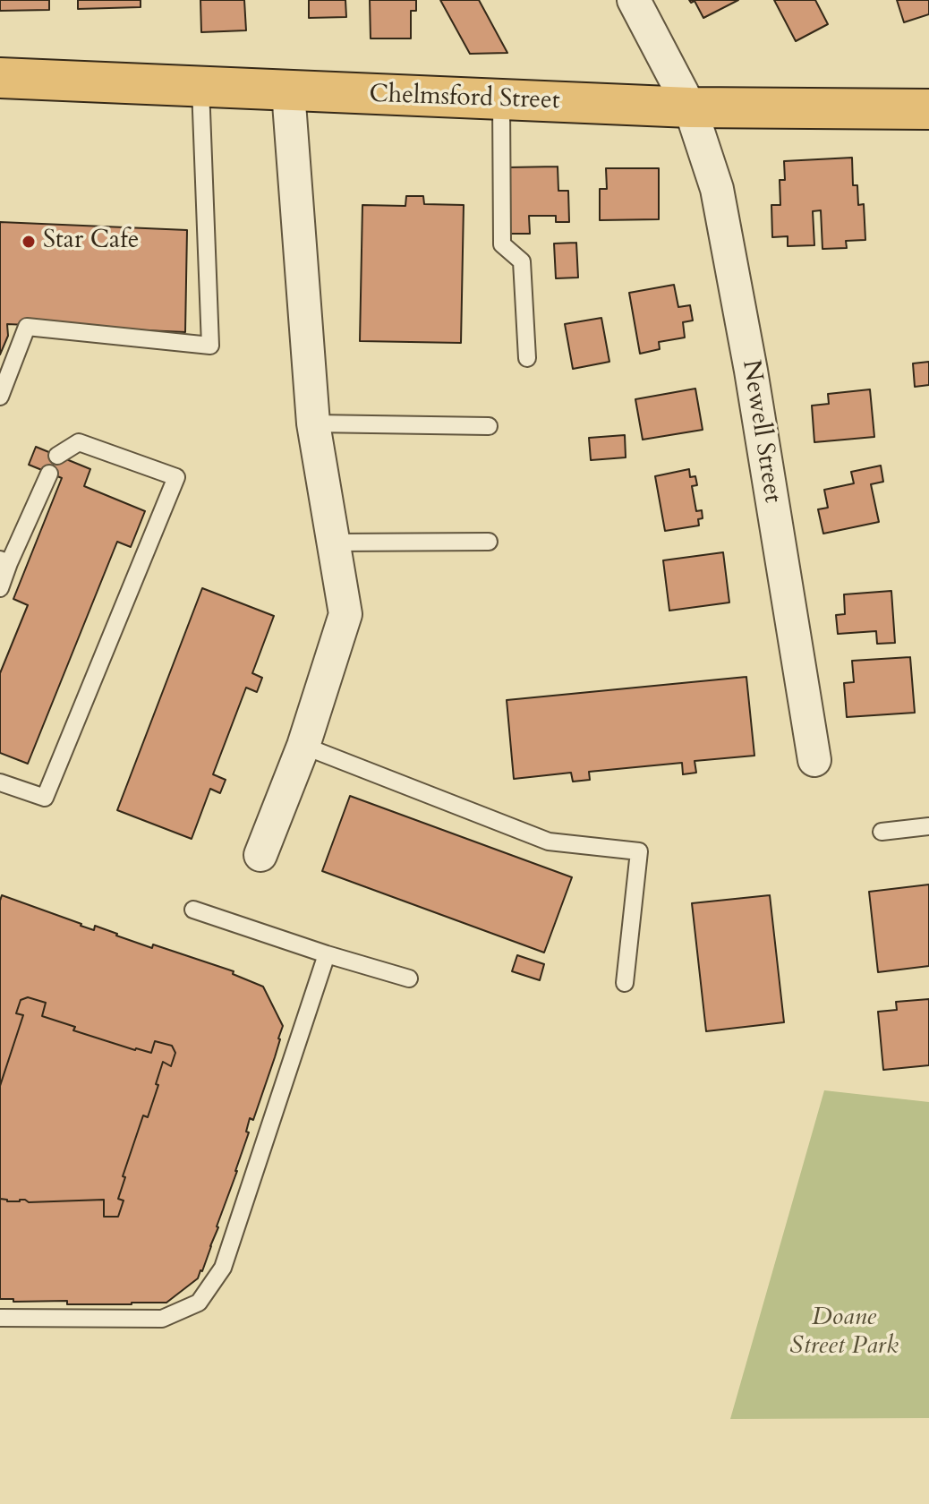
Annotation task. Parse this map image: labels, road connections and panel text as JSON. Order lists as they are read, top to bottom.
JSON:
{
  "streets": {
    "main road": ["Chelmsford Street"],
    "street": ["Newell Street"]
  },
  "crossings": [
    ["Chelmsford Street", "Newell Street"]
  ],
  "parks": ["Doane Street Park"],
  "places": ["Star Cafe"]
}
